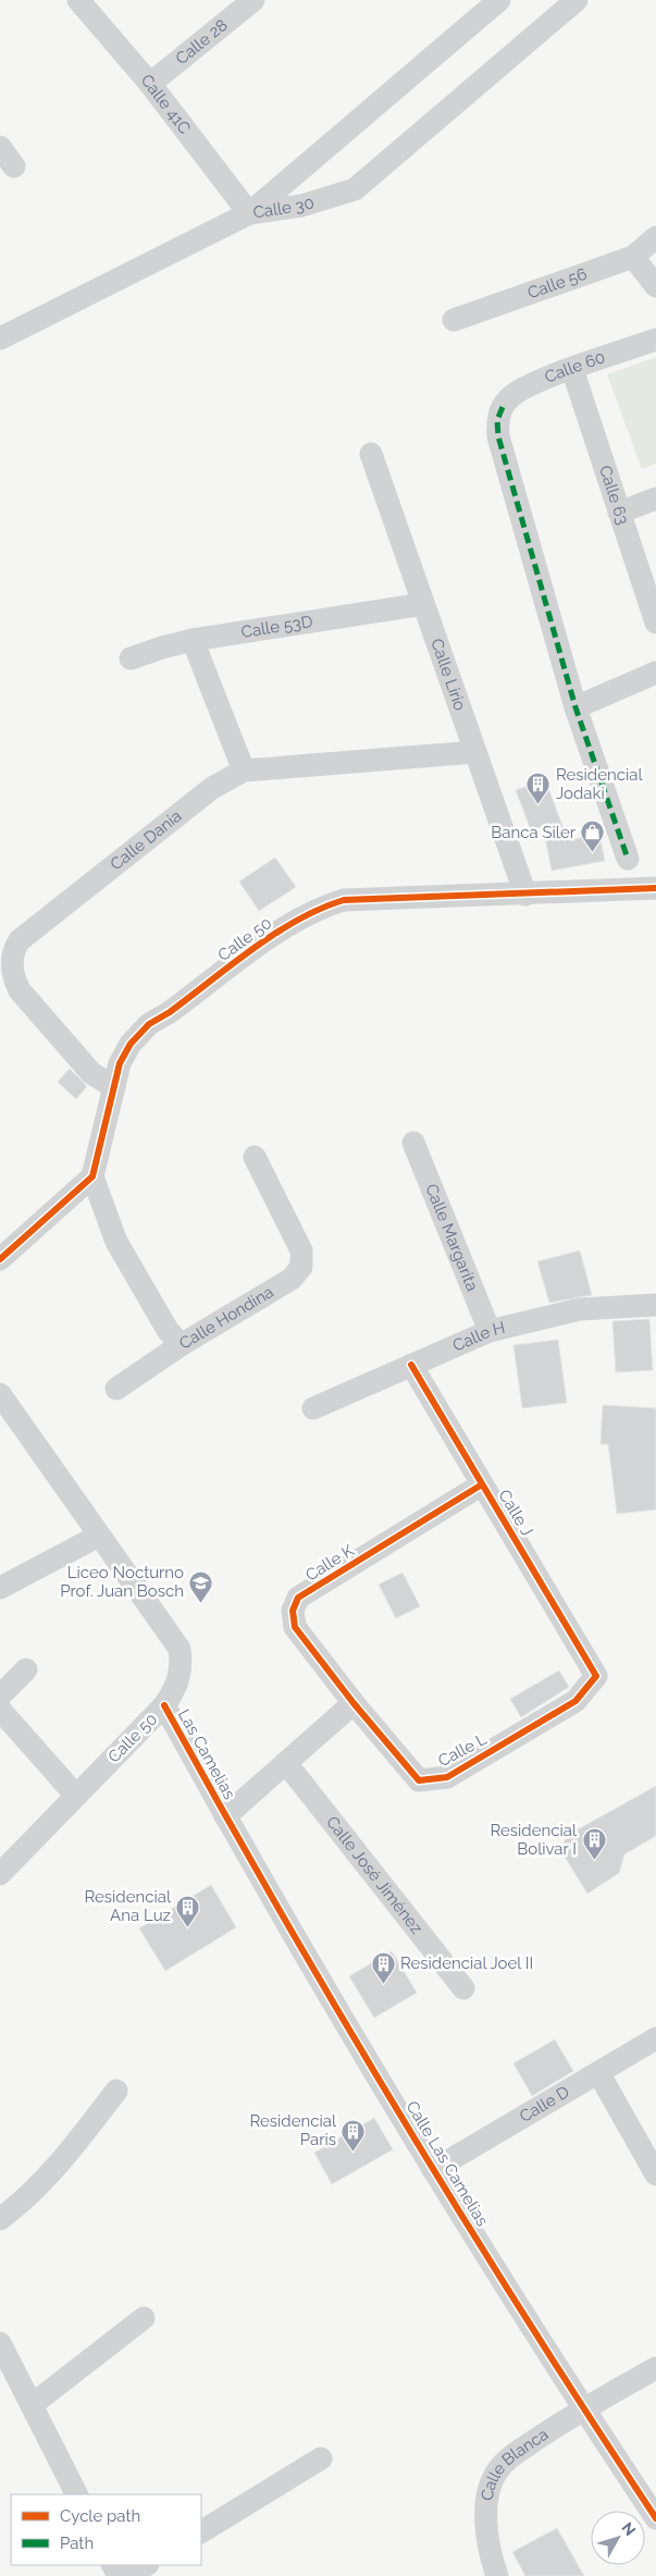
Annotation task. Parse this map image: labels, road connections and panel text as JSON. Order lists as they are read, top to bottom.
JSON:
{
  "streets": {
    "street": [
      "Calle 28",
      "Calle 41C",
      "Calle 30",
      "Calle 56",
      "Calle 60",
      "Calle 63",
      "Calle 53D",
      "Calle Lirio",
      "Calle Dania",
      "Calle 50",
      "Calle Margarita",
      "Calle Hondina",
      "Calle H",
      "Calle J",
      "Calle K",
      "Calle L",
      "Las Camelias",
      "Calle José Jiménez",
      "Calle D",
      "Calle Las Camelias",
      "Calle Blanca"
    ]
  },
  "crossings": [
    ["Calle 28", "Calle 41C"],
    ["Calle 41C", "Calle 30"],
    ["Calle 60", "Calle 63"],
    ["Calle 53D", "Calle Lirio"],
    ["Calle Lirio", "Calle Dania"],
    ["Calle Lirio", "Calle 50"],
    ["Calle Dania", "Calle 50"],
    ["Calle 50", "Calle Hondina"],
    ["Calle 50", "Las Camelias"],
    ["Calle Margarita", "Calle H"],
    ["Calle H", "Calle J"],
    ["Calle J", "Calle K"],
    ["Calle J", "Calle L"],
    ["Calle K", "Calle L"],
    ["Las Camelias", "Calle Las Camelias"],
    ["Calle D", "Calle Las Camelias"],
    ["Calle Las Camelias", "Calle Blanca"]
  ],
  "places": {
    "building": [
      "Residencial Jodaki",
      "Residencial Bolivar I",
      "Residencial Ana Luz",
      "Residencial Joel II",
      "Residencial Paris"
    ],
    "shop": ["Banca Siler"],
    "school or university": ["Liceo Nocturno Prof. Juan Bosch"]
  },
  "legend": ["Cycle path", "Path"],
  "north": "top right"
}
